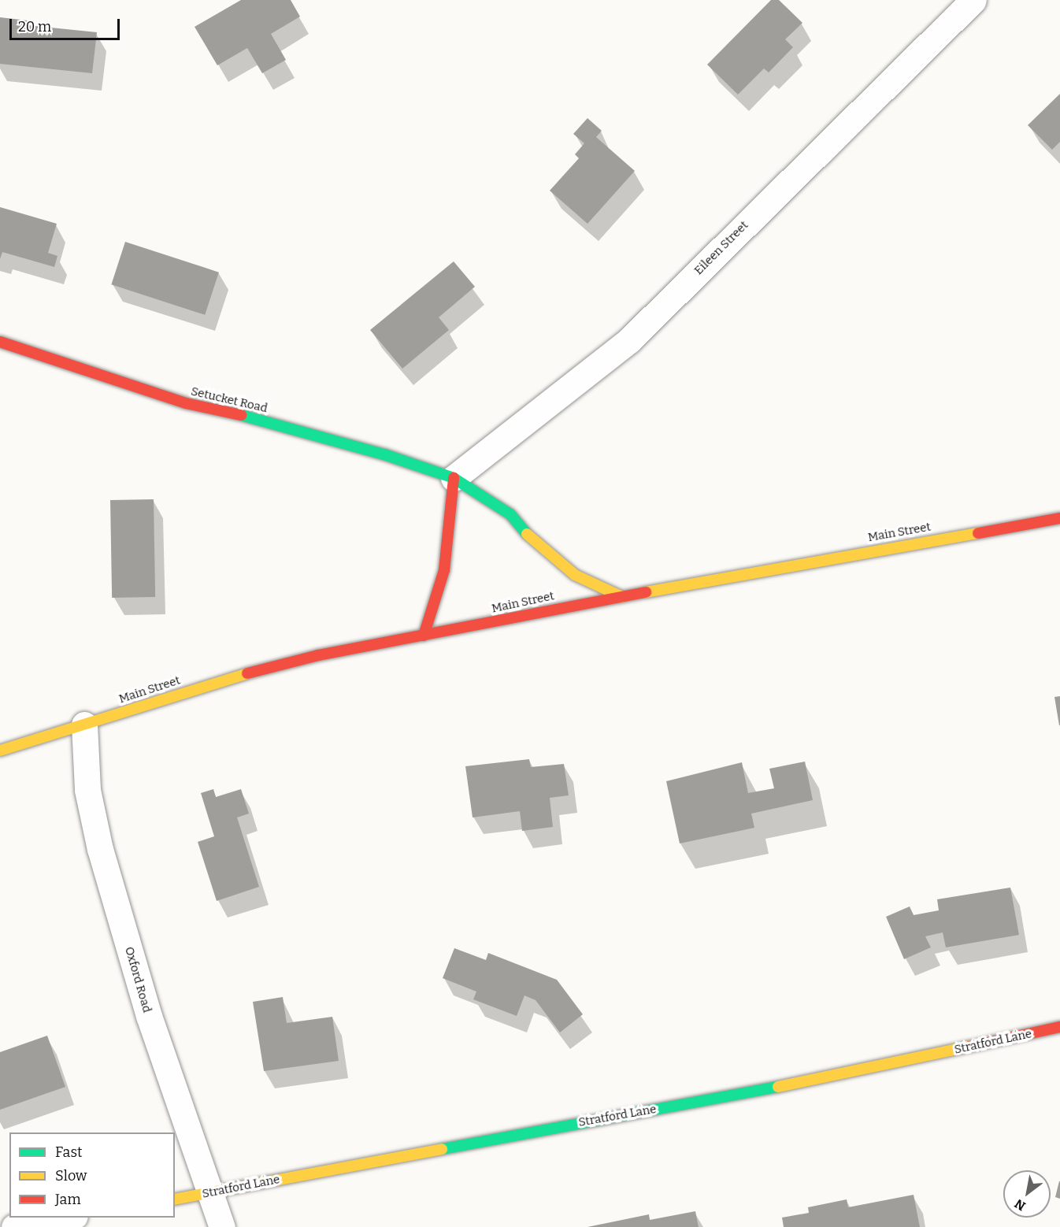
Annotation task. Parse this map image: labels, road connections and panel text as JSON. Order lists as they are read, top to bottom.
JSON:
{
  "streets": {
    "main road": ["Setucket Road", "Main Street", "Stratford Lane"],
    "street": ["Eileen Street", "Oxford Road"]
  },
  "crossings": [
    ["Eileen Street", "Setucket Road"],
    ["Setucket Road", "Main Street"],
    ["Main Street", "Oxford Road"],
    ["Oxford Road", "Stratford Lane"]
  ],
  "legend": ["Fast", "Slow", "Jam"],
  "scale_bar": "20 m",
  "north": "bottom left"
}
